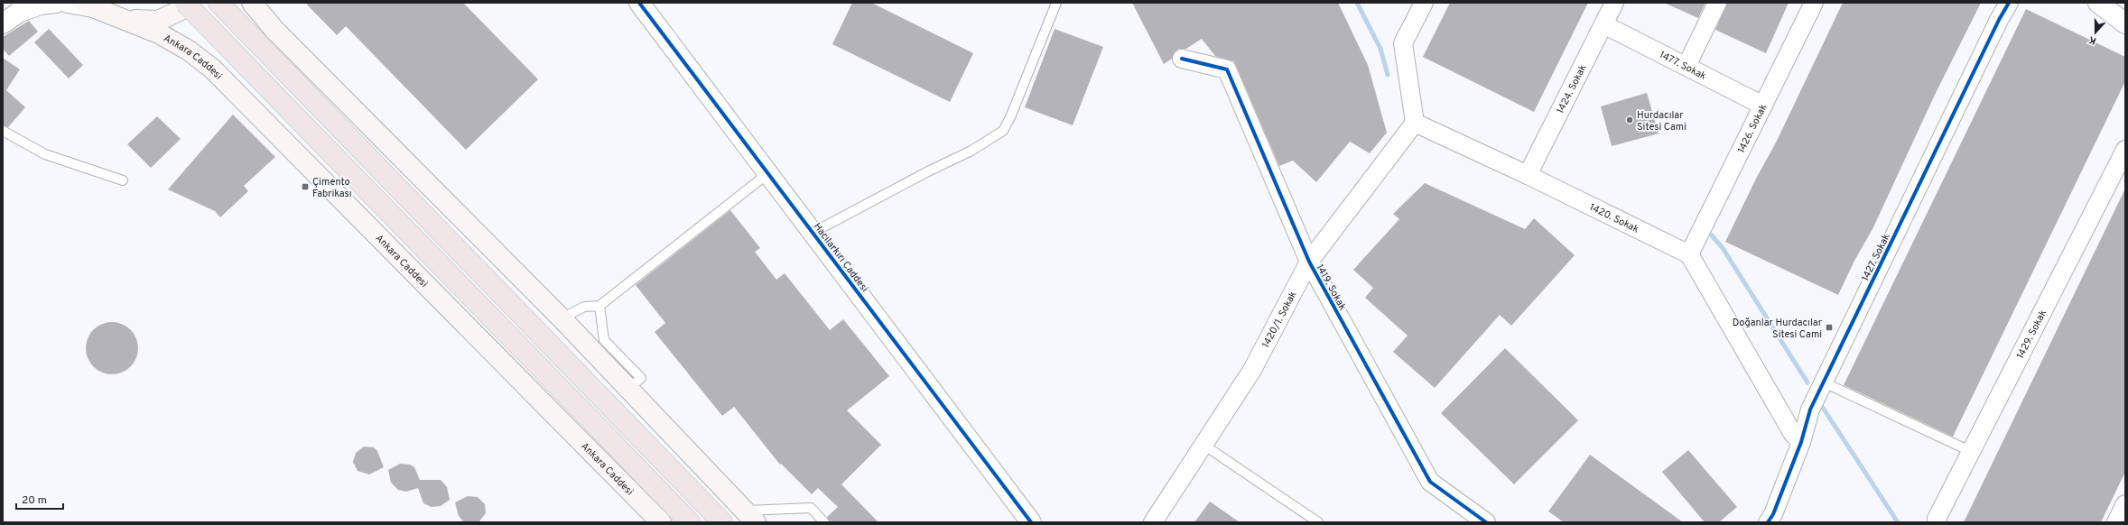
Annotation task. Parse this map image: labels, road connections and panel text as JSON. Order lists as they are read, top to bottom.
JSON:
{
  "streets": {
    "main road": ["Ankara Caddesi"],
    "street": [
      "1477. Sokak",
      "1424. Sokak",
      "1426. Sokak",
      "1420. Sokak",
      "Hacılarkırı Caddesi",
      "1427. Sokak",
      "1419. Sokak",
      "1420/1. Sokak",
      "1429. Sokak"
    ]
  },
  "crossings": [
    ["1477. Sokak", "1424. Sokak"],
    ["1477. Sokak", "1426. Sokak"],
    ["1424. Sokak", "1420. Sokak"],
    ["1426. Sokak", "1420. Sokak"],
    ["1420. Sokak", "1420/1. Sokak"],
    ["1419. Sokak", "1420/1. Sokak"]
  ],
  "places": {
    "other": ["Hurdacılar Sitesi Cami"],
    "transit": ["Çimento Fabrikası", "Doğanlar Hurdacılar Sitesi Cami"]
  },
  "scale_bar": "20 m",
  "north": "bottom"
}
